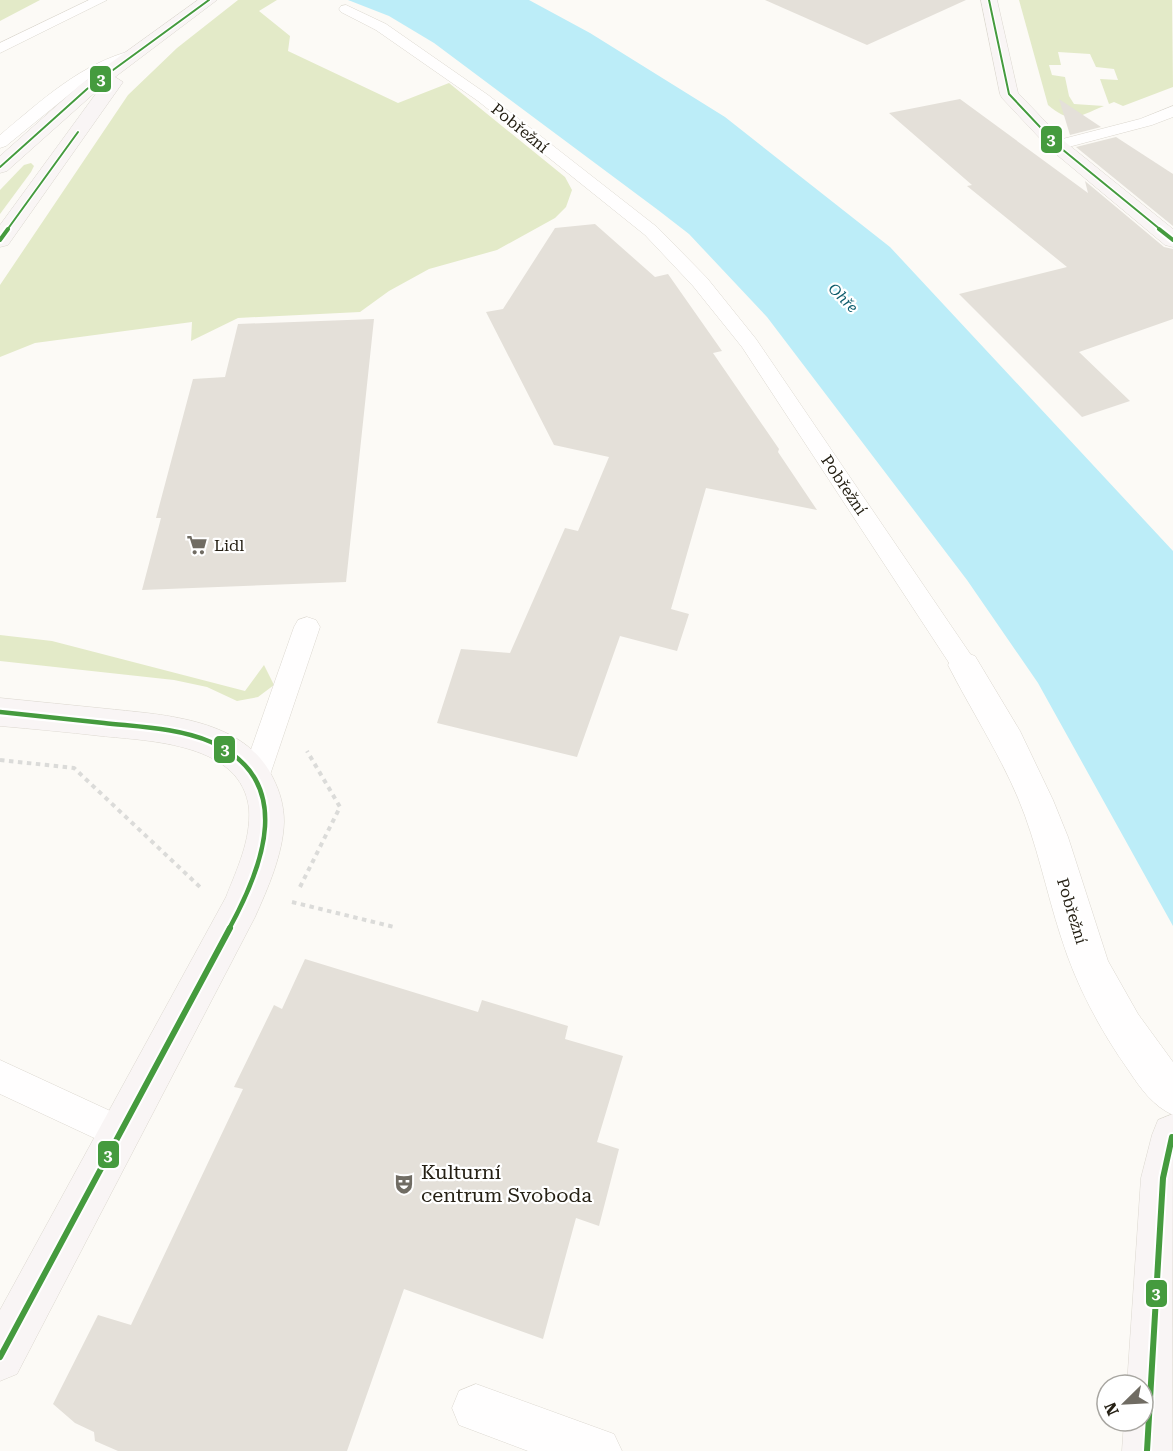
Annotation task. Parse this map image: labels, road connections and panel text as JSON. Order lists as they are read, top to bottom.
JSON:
{
  "streets": {
    "street": ["Pobřežní"]
  },
  "water": ["Ohře"],
  "places": {
    "supermarket": ["Lidl"],
    "theatre": ["Kulturní centrum Svoboda"]
  },
  "lines": ["transit line 3"],
  "north": "bottom left"
}
